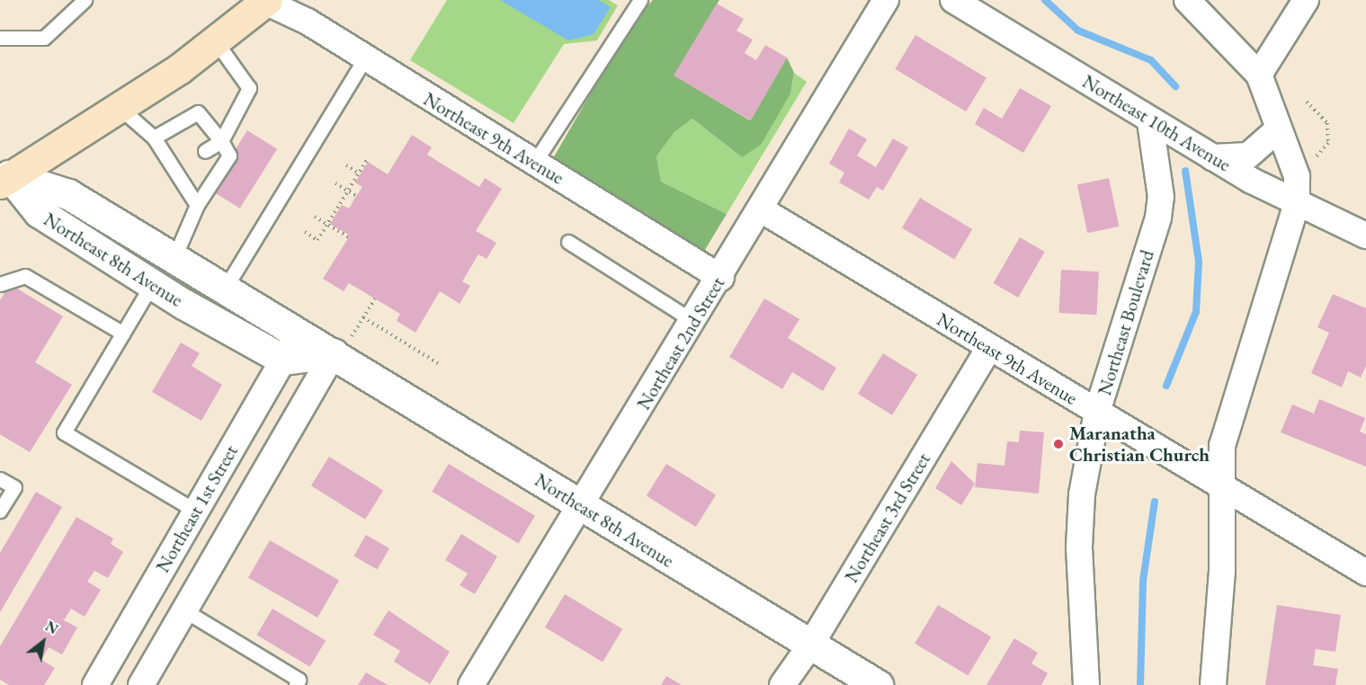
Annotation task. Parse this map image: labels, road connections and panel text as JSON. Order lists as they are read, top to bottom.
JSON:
{
  "streets": {
    "street": [
      "Northeast 10th Avenue",
      "Northeast 9th Avenue",
      "Northeast 8th Avenue",
      "Northeast Boulevard",
      "Northeast 2nd Street",
      "Northeast 1st Street",
      "Northeast 3rd Street"
    ]
  },
  "crossings": [
    ["Northeast 10th Avenue", "Northeast Boulevard"],
    ["Northeast 9th Avenue", "Northeast Boulevard"],
    ["Northeast 9th Avenue", "Northeast 2nd Street"],
    ["Northeast 9th Avenue", "Northeast 3rd Street"],
    ["Northeast 8th Avenue", "Northeast 2nd Street"],
    ["Northeast 8th Avenue", "Northeast 1st Street"],
    ["Northeast 8th Avenue", "Northeast 3rd Street"]
  ],
  "places": ["Maranatha Christian Church"],
  "north": "top right"
}
